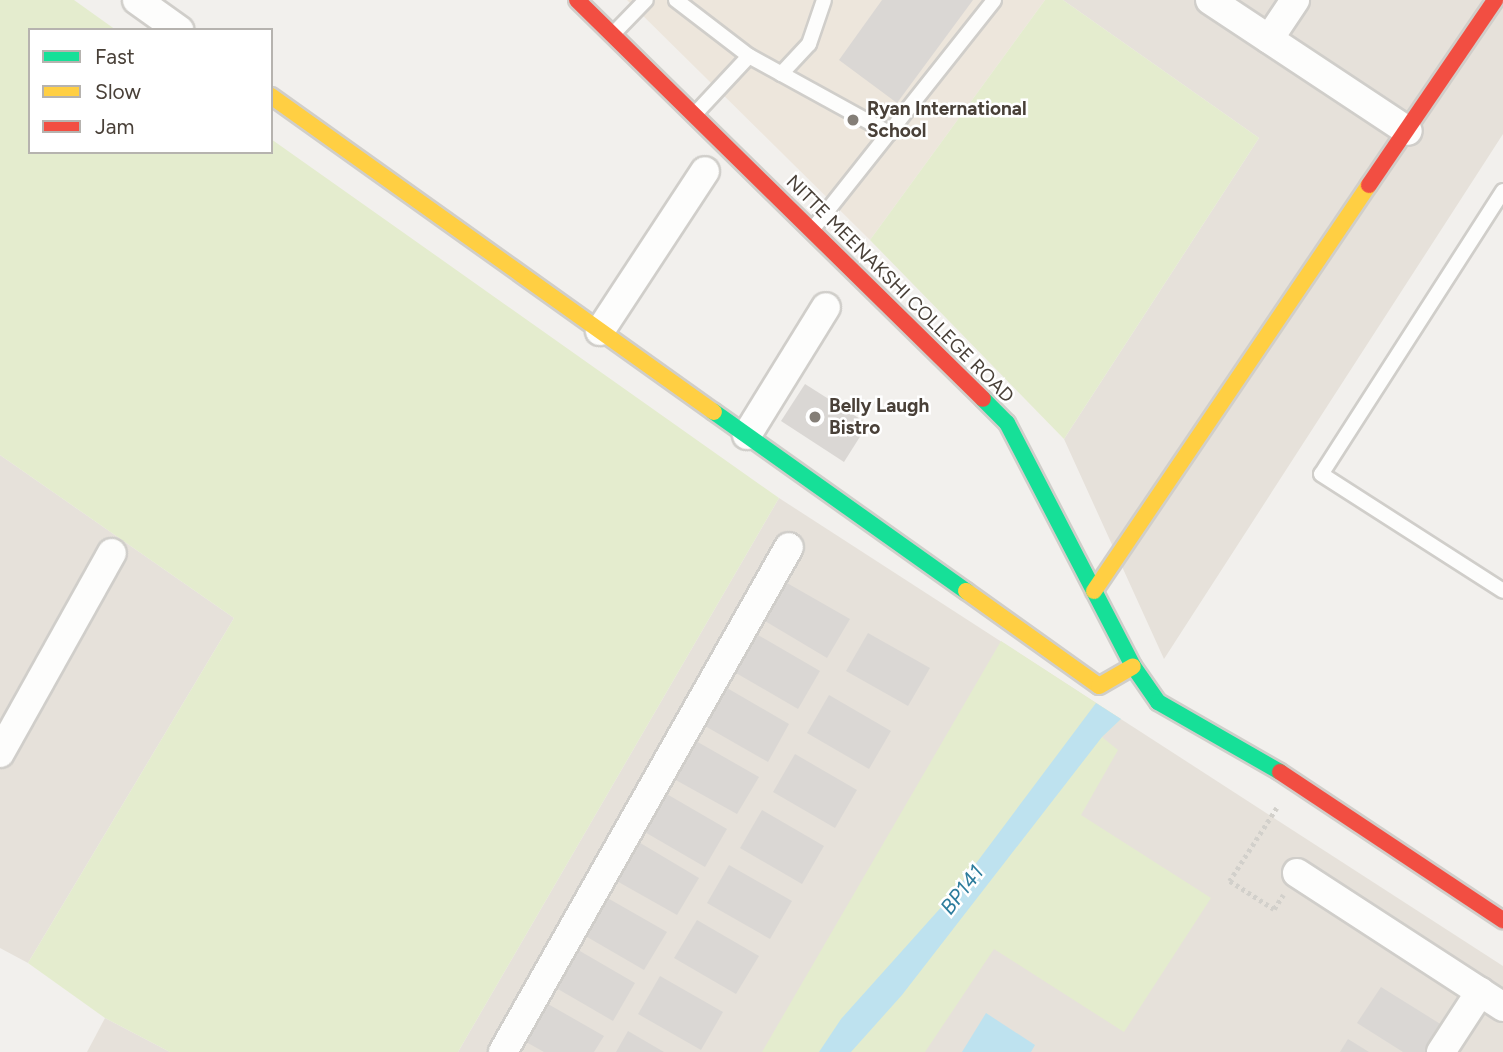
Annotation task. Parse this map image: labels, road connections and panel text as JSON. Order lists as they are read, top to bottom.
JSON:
{
  "streets": {
    "street": ["NITTE MEENAKSHI COLLEGE ROAD"]
  },
  "water": ["BP141"],
  "places": ["Ryan International School", "Belly Laugh Bistro"],
  "legend": ["Fast", "Slow", "Jam"]
}
